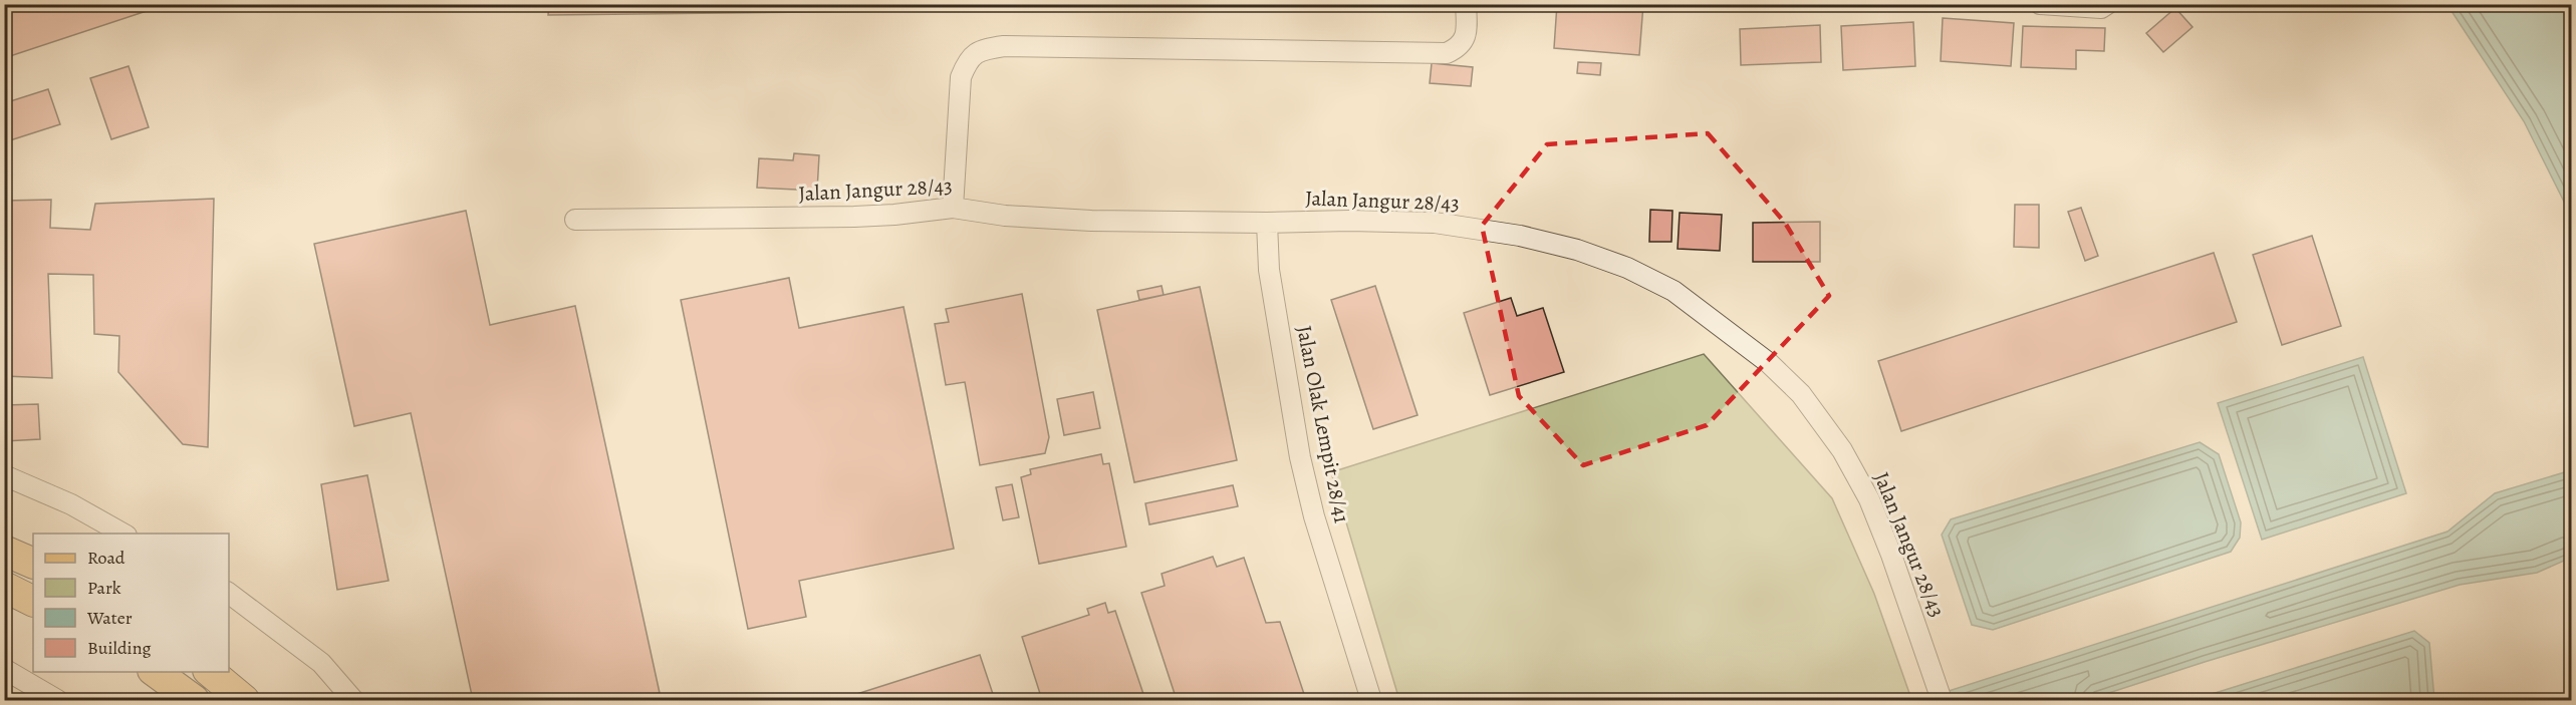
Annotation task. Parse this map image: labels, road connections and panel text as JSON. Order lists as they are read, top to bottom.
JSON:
{
  "streets": {
    "street": ["Jalan Jangur 28/43", "Jalan Olak Lempit 28/41"]
  },
  "crossings": [
    ["Jalan Jangur 28/43", "Jalan Olak Lempit 28/41"]
  ],
  "legend": [
    "Road",
    "Park",
    "Water",
    "Building"
  ]
}
